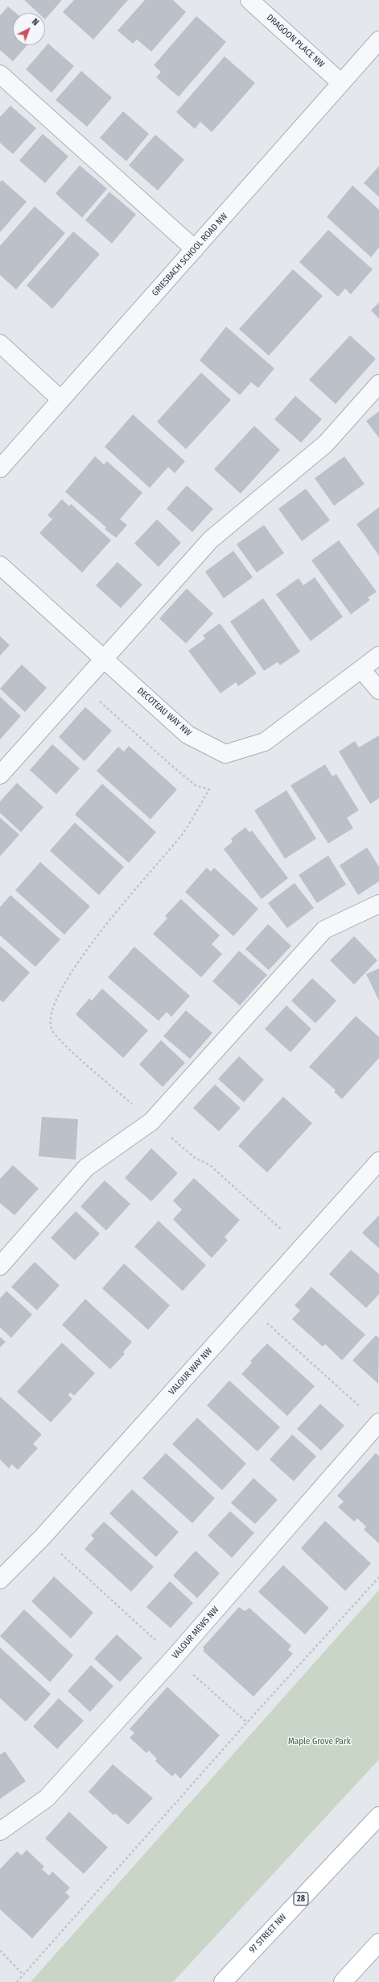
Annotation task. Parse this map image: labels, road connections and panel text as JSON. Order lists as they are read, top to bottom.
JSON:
{
  "streets": {
    "main road": ["28", "97 STREET NW"],
    "street": [
      "DRAGOON PLACE NW",
      "GRIESBACH SCHOOL ROAD NW",
      "DECOTEAU WAY NW",
      "VALOUR WAY NW",
      "VALOUR MEWS NW"
    ]
  },
  "crossings": [
    ["DRAGOON PLACE NW", "GRIESBACH SCHOOL ROAD NW"]
  ],
  "parks": ["Maple Grove Park"],
  "north": "top right"
}
